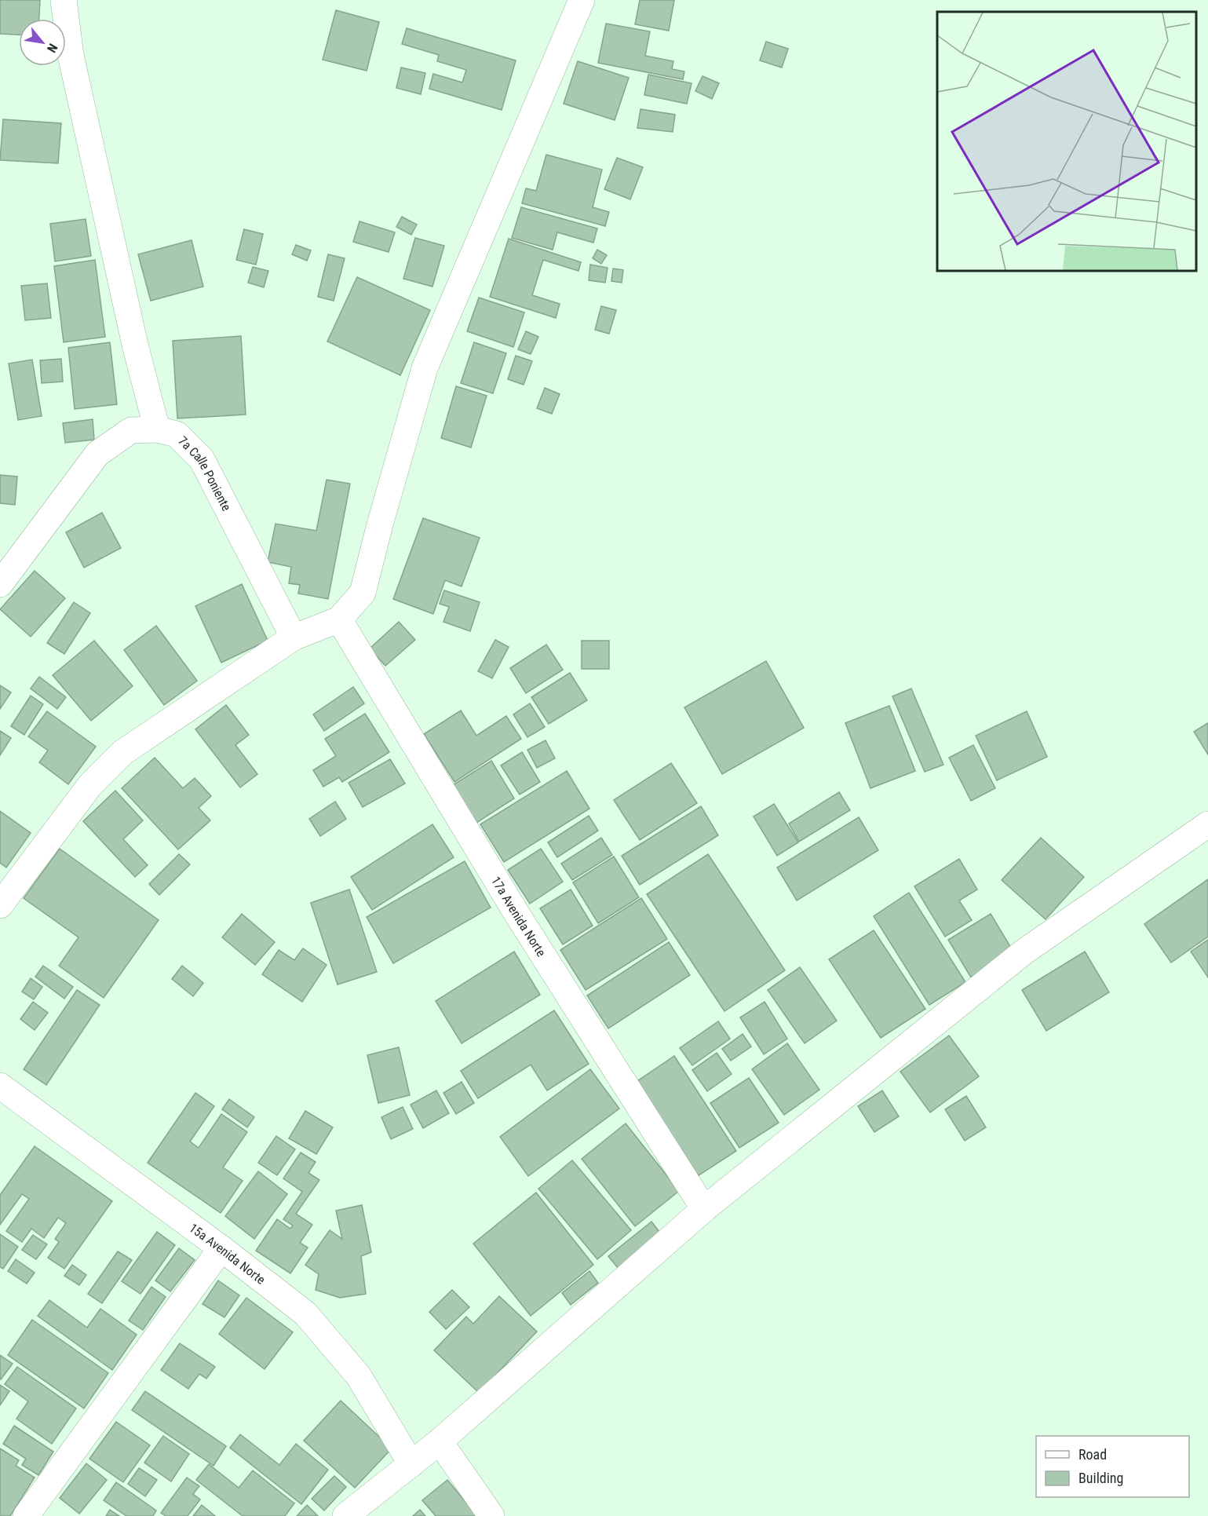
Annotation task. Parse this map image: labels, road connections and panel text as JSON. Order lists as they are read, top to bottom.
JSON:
{
  "streets": {
    "street": ["7a Calle Poniente", "17a Avenida Norte", "15a Avenida Norte"]
  },
  "legend": ["Road", "Building"],
  "north": "bottom right"
}
